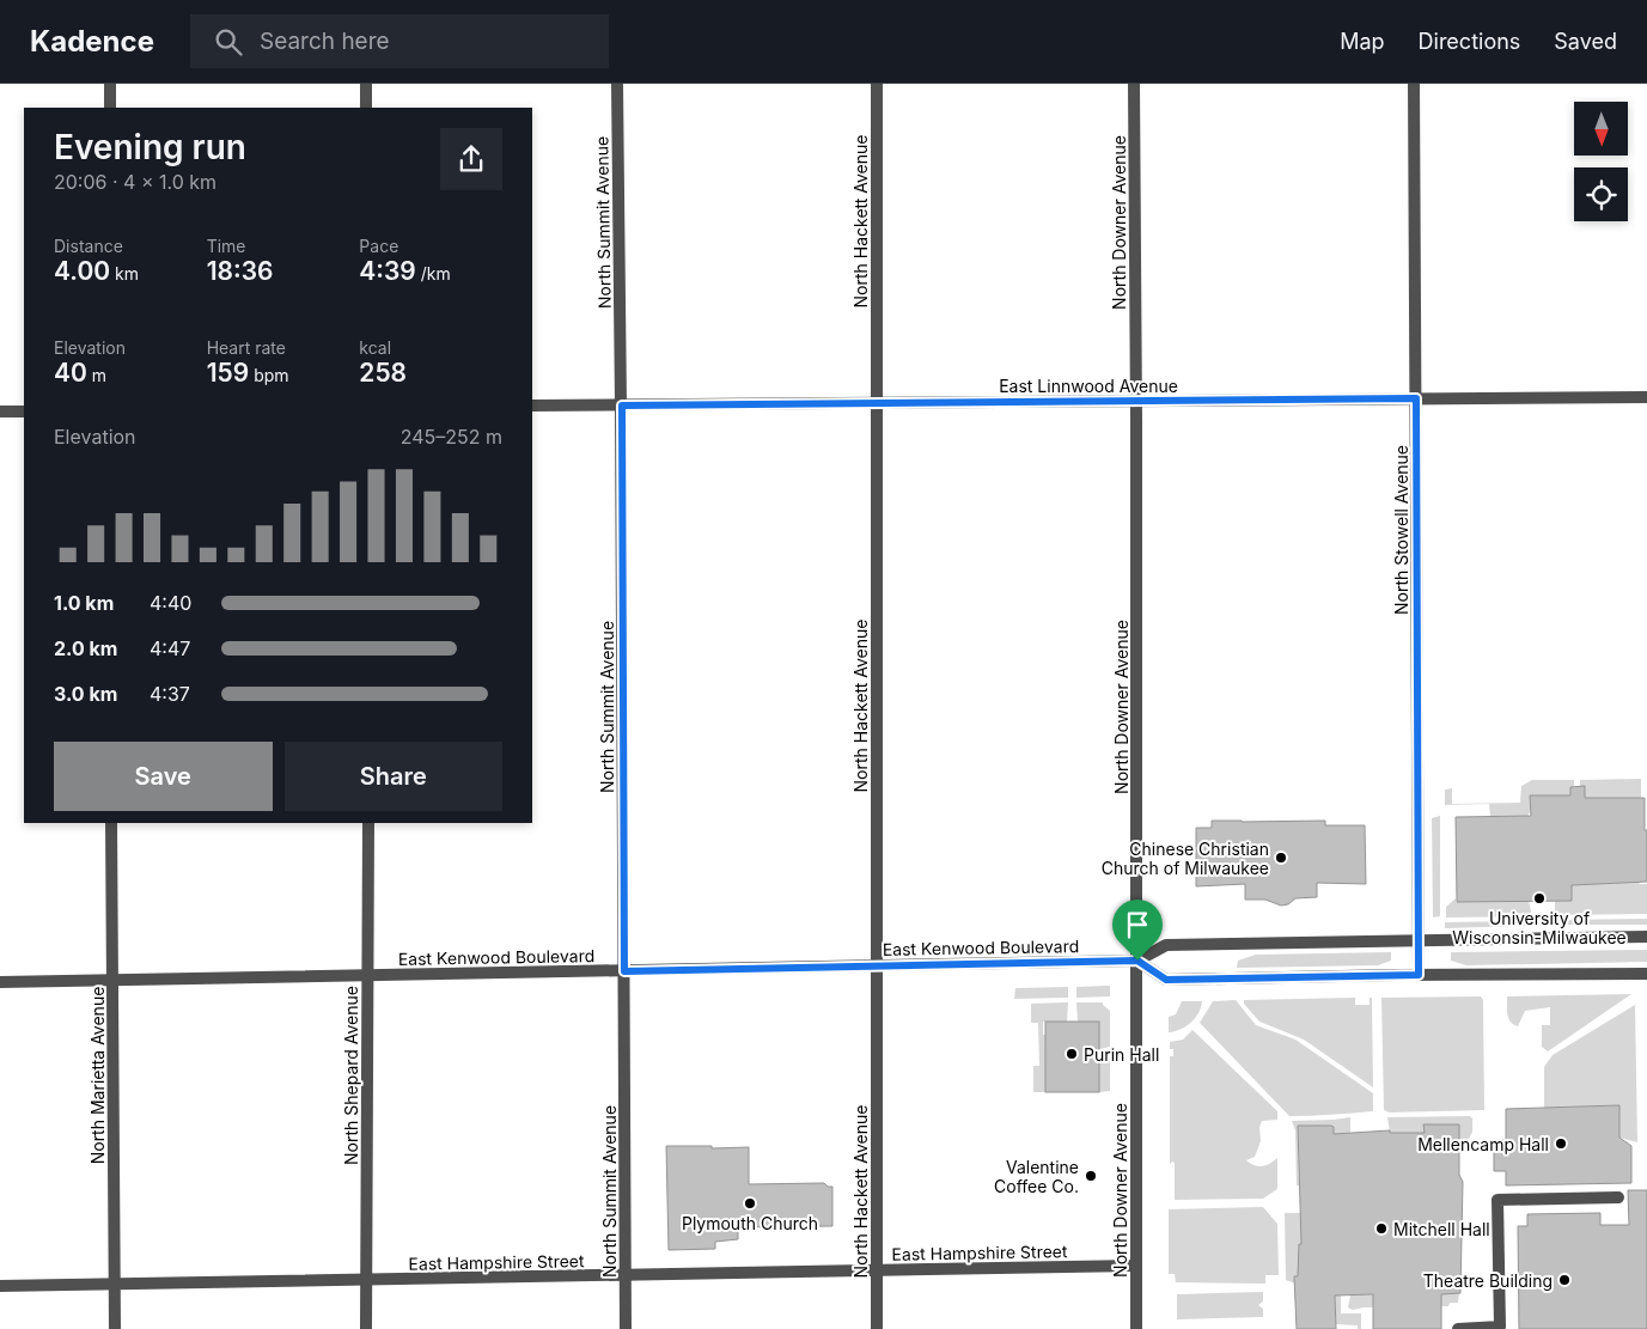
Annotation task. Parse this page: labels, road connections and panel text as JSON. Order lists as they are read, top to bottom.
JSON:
{
  "streets": {
    "street": [
      "North Hackett Avenue",
      "North Summit Avenue",
      "North Downer Avenue",
      "East Linnwood Avenue",
      "North Stowell Avenue",
      "East Kenwood Boulevard",
      "North Marietta Avenue",
      "North Shepard Avenue",
      "East Hampshire Street"
    ]
  },
  "crossings": [
    ["North Hackett Avenue", "East Linnwood Avenue"],
    ["North Hackett Avenue", "East Kenwood Boulevard"],
    ["North Hackett Avenue", "East Hampshire Street"],
    ["North Summit Avenue", "East Linnwood Avenue"],
    ["North Summit Avenue", "East Kenwood Boulevard"],
    ["North Summit Avenue", "East Hampshire Street"],
    ["North Downer Avenue", "East Linnwood Avenue"],
    ["North Downer Avenue", "East Kenwood Boulevard"],
    ["North Downer Avenue", "East Hampshire Street"],
    ["East Linnwood Avenue", "North Stowell Avenue"],
    ["North Stowell Avenue", "East Kenwood Boulevard"],
    ["East Kenwood Boulevard", "North Marietta Avenue"],
    ["East Kenwood Boulevard", "North Shepard Avenue"],
    ["North Marietta Avenue", "East Hampshire Street"],
    ["North Shepard Avenue", "East Hampshire Street"]
  ],
  "places": [
    "Chinese Christian Church of Milwaukee",
    "University of Wisconsin-Milwaukee",
    "Purin Hall",
    "Mellencamp Hall",
    "Valentine Coffee Co.",
    "Plymouth Church",
    "Mitchell Hall",
    "Theatre Building"
  ],
  "north": "bottom",
  "page": {
    "header": "Kadence",
    "search": "Search here",
    "nav": ["Map", "Directions", "Saved"],
    "heading": ["Evening run", "20:06 · 4 × 1.0 km"],
    "stats": [
      ["Distance", "4.00 km"],
      ["Time", "18:36"],
      ["Pace", "4:39 /km"],
      ["Elevation", "40 m"],
      ["Heart rate", "159 bpm"],
      ["kcal", "258"]
    ],
    "chart": ["Elevation", "245–252 m"],
    "list": [
      {
        "name": "1.0 km",
        "note": "4:40"
      },
      {
        "name": "2.0 km",
        "note": "4:47"
      },
      {
        "name": "3.0 km",
        "note": "4:37"
      }
    ],
    "buttons": ["Save", "Share"]
  }
}
